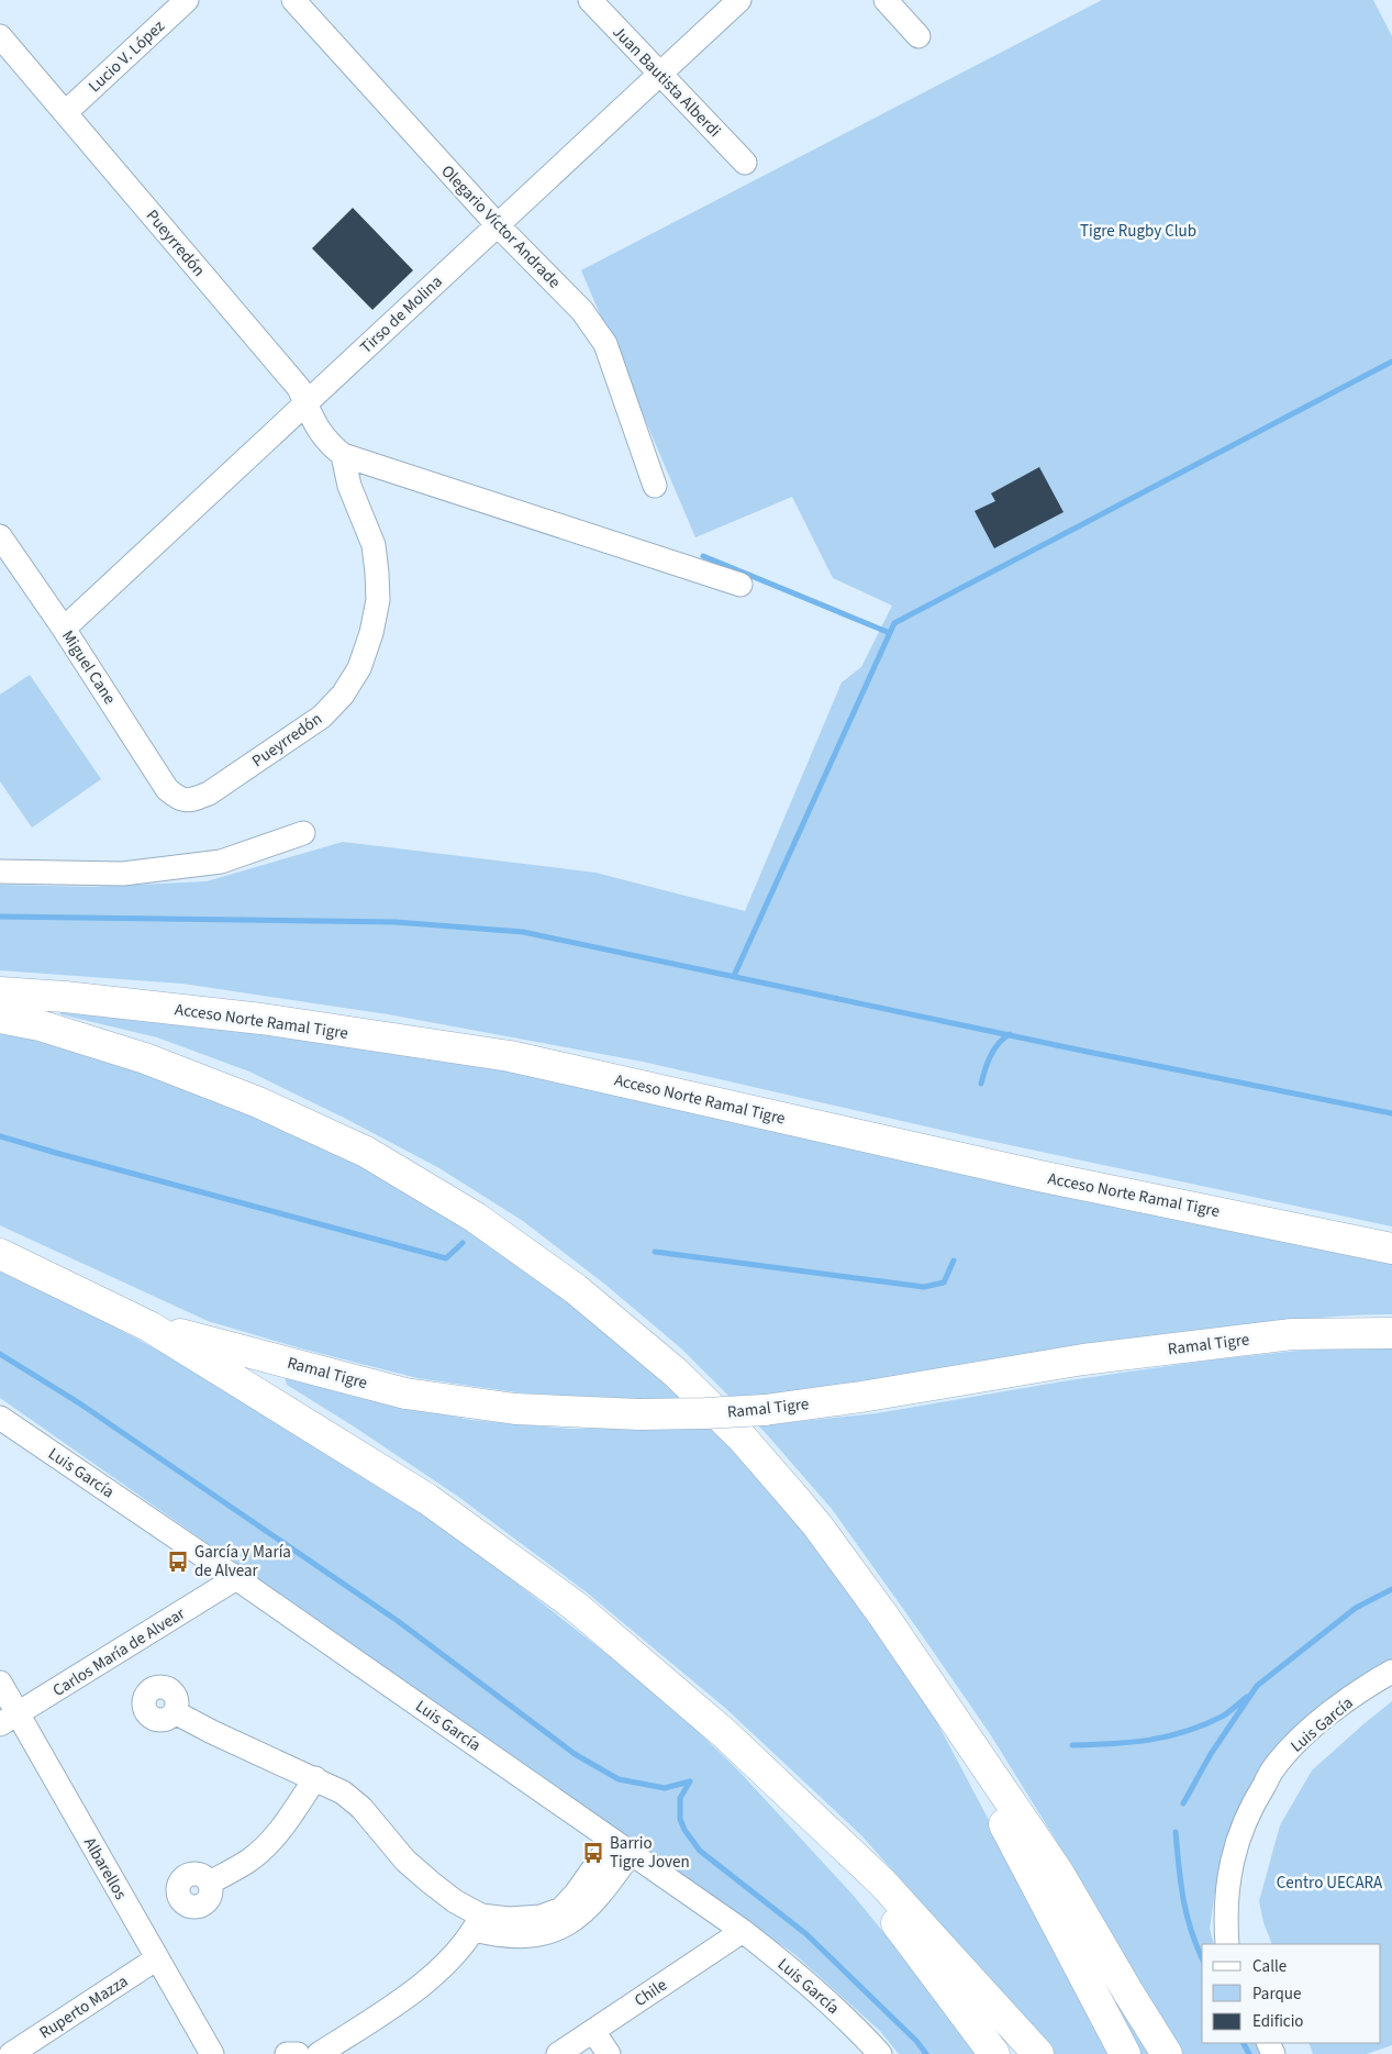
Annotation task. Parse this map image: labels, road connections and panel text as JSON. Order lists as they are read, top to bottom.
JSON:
{
  "streets": {
    "highway": ["Acceso Norte Ramal Tigre", "Ramal Tigre"],
    "street": [
      "Lucio V. López",
      "Juan Bautista Alberdi",
      "Olegario Víctor Andrade",
      "Pueyrredón",
      "Tirso de Molina",
      "Miguel Cane",
      "Luis García",
      "Carlos María de Alvear",
      "Albarellos",
      "Chile",
      "Ruperto Mazza"
    ]
  },
  "crossings": [
    ["Lucio V. López", "Pueyrredón"],
    ["Juan Bautista Alberdi", "Tirso de Molina"],
    ["Olegario Víctor Andrade", "Tirso de Molina"],
    ["Pueyrredón", "Tirso de Molina"],
    ["Pueyrredón", "Miguel Cane"],
    ["Tirso de Molina", "Miguel Cane"],
    ["Luis García", "Carlos María de Alvear"],
    ["Luis García", "Chile"],
    ["Carlos María de Alvear", "Albarellos"],
    ["Albarellos", "Ruperto Mazza"]
  ],
  "parks": ["Tigre Rugby Club", "Centro UECARA"],
  "places": {
    "bus stop": ["García y María de Alvear", "Barrio Tigre Joven"]
  },
  "legend": ["Calle", "Parque", "Edificio"]
}
